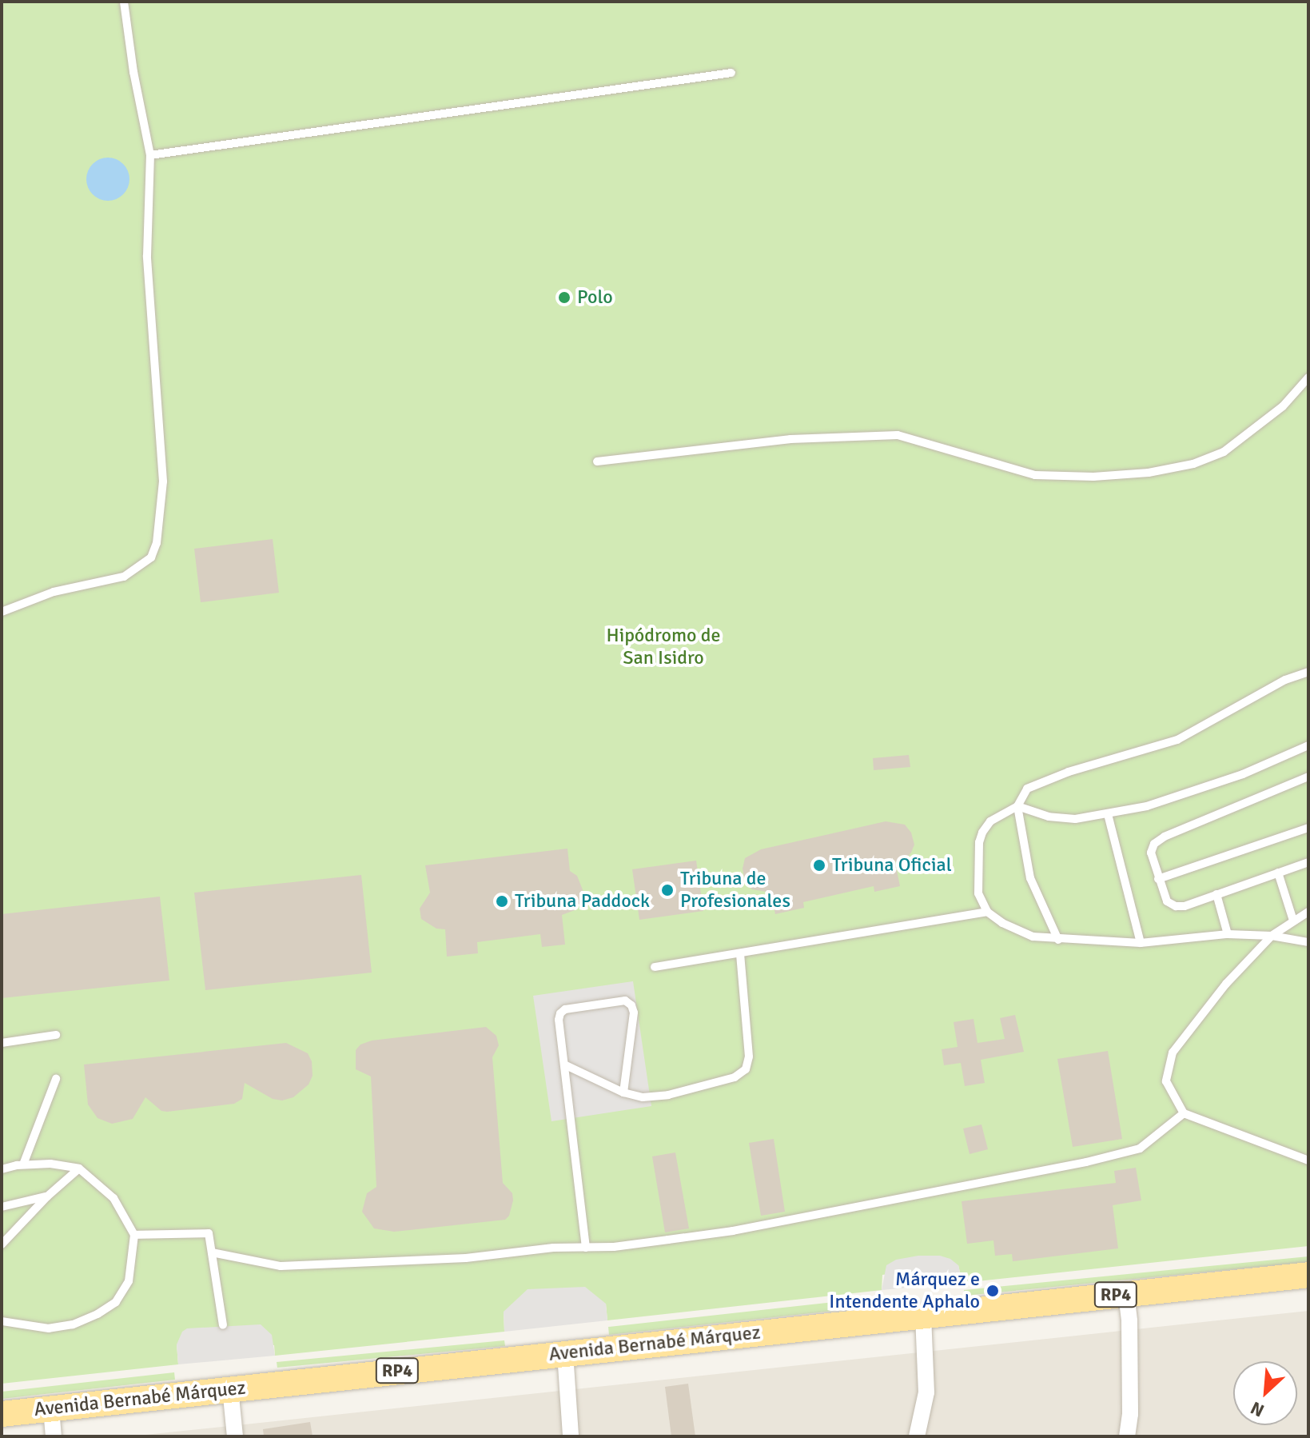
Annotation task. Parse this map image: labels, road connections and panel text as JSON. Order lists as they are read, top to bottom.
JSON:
{
  "streets": {
    "main road": ["RP4", "Avenida Bernabé Márquez"]
  },
  "parks": ["Hipódromo de San Isidro"],
  "places": [
    "Polo",
    "Tribuna Oficial",
    "Tribuna de Profesionales",
    "Tribuna Paddock",
    "Márquez e Intendente Aphalo"
  ],
  "north": "bottom left"
}
